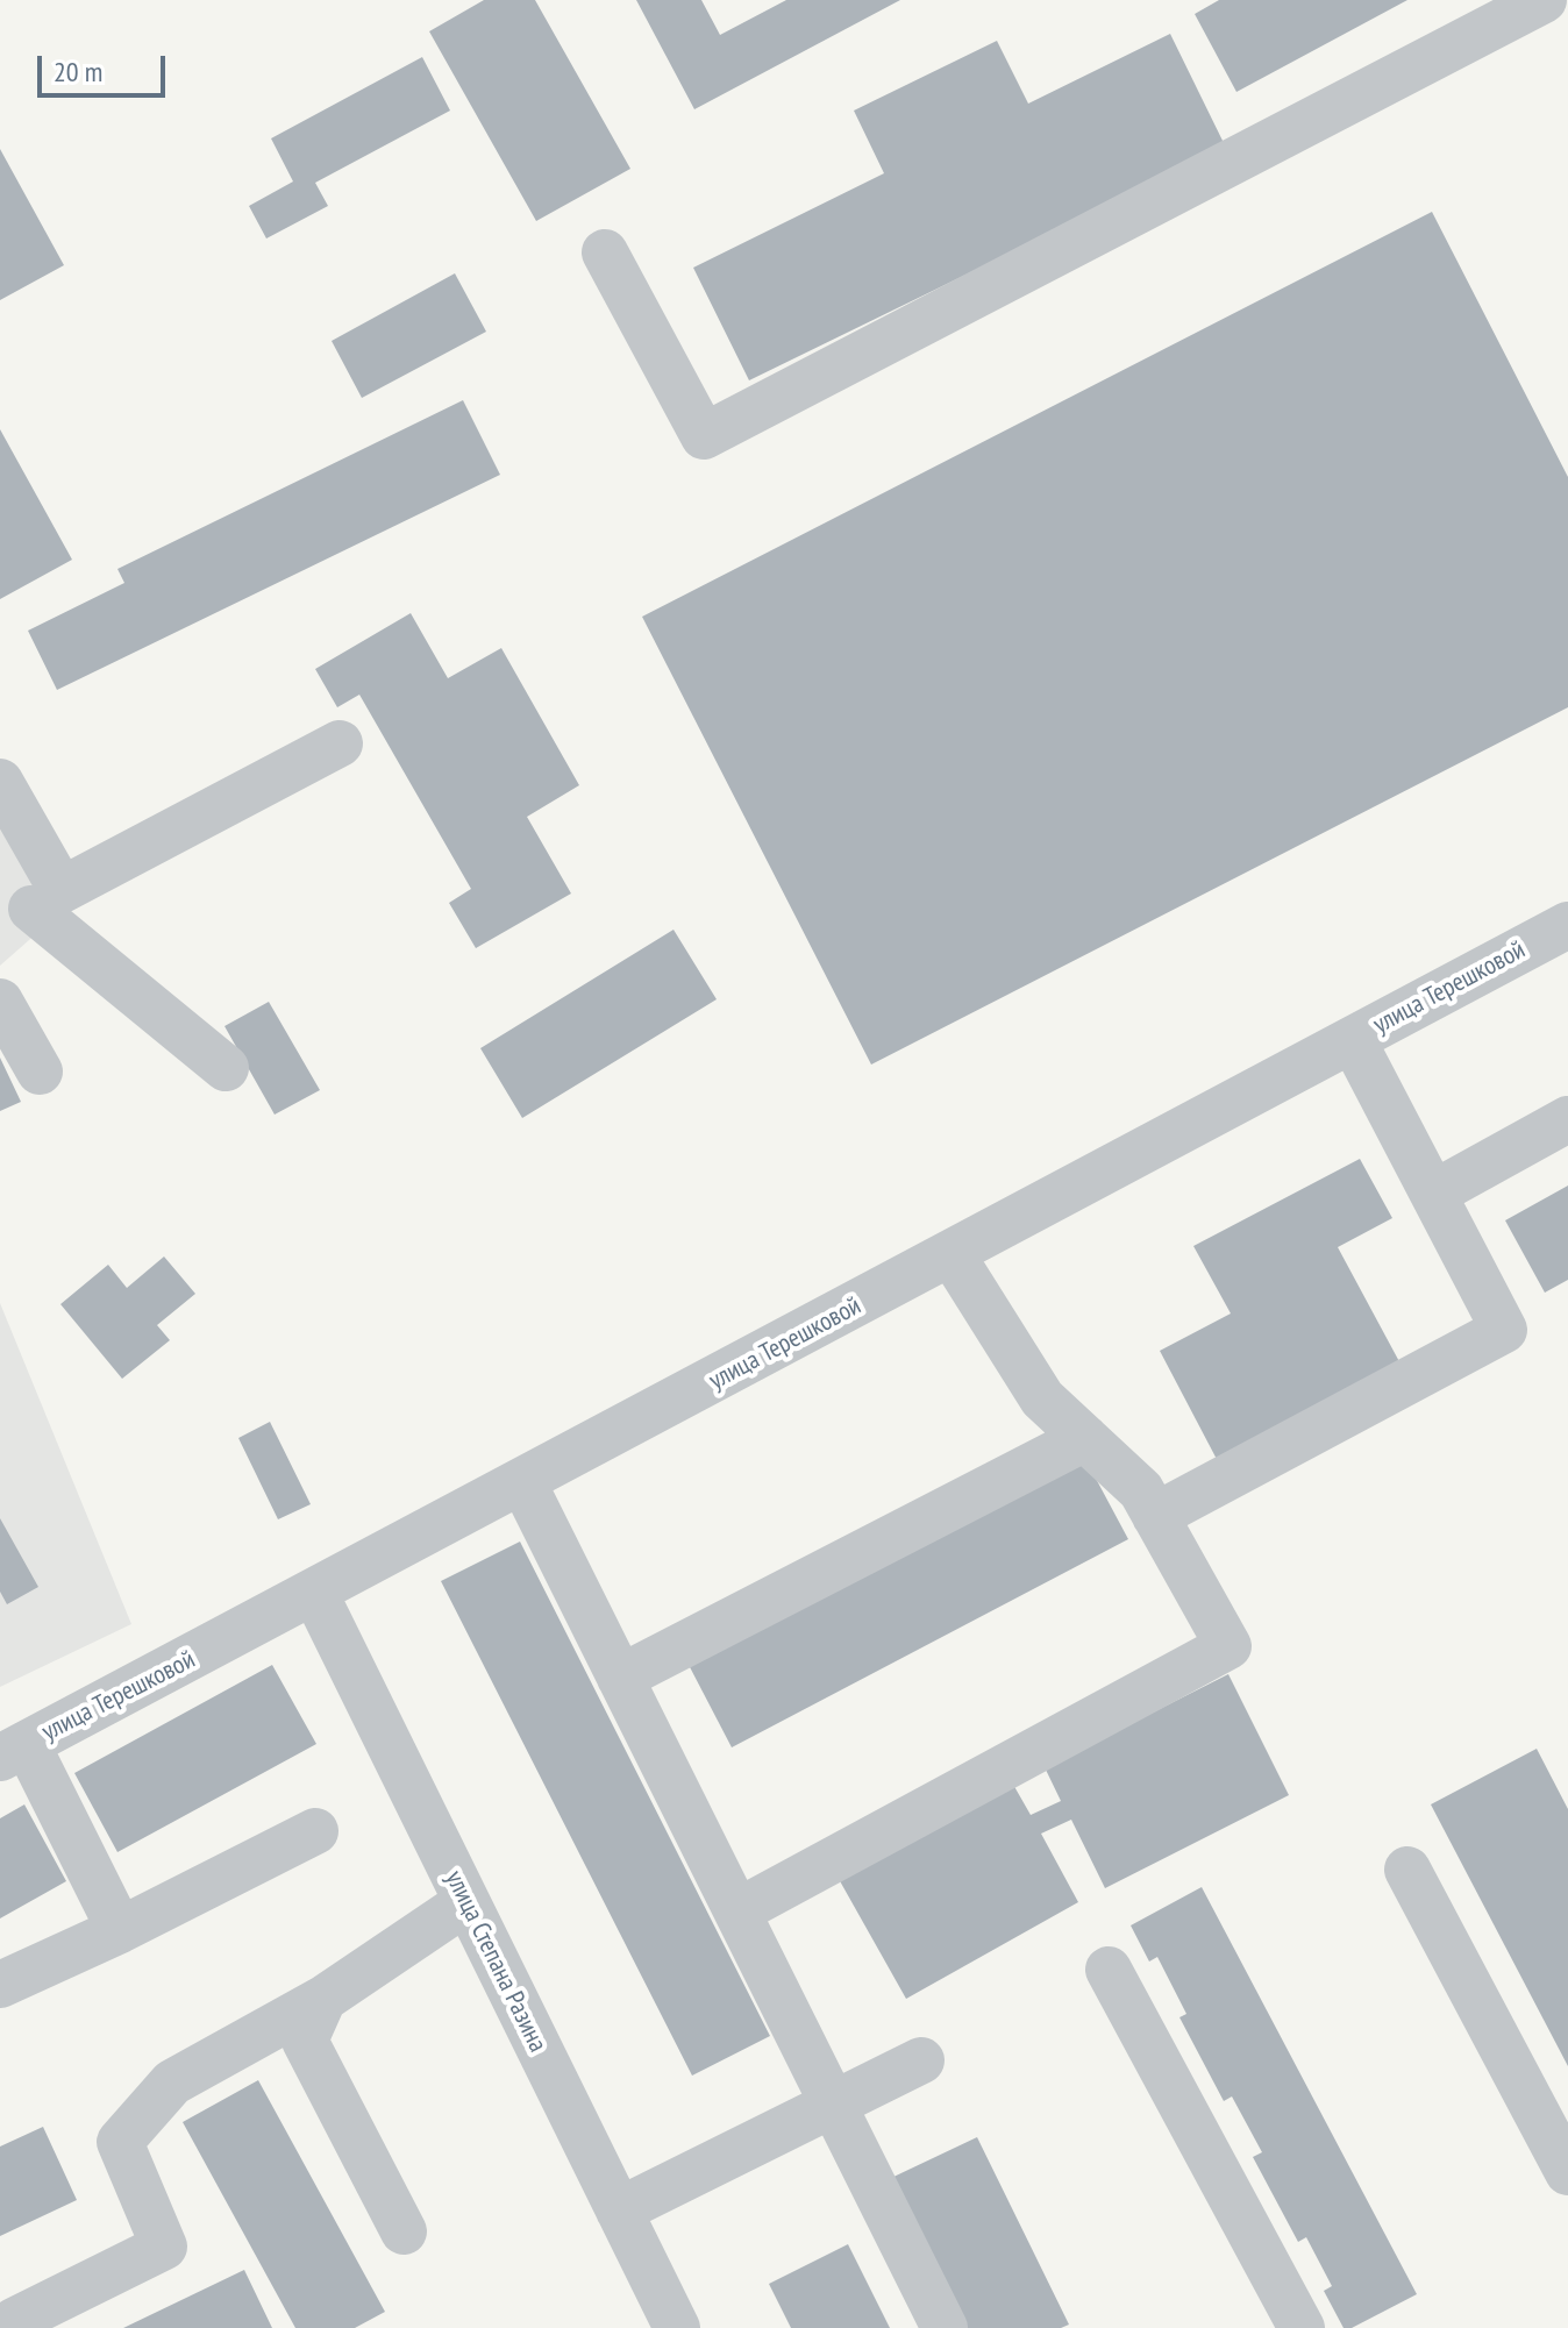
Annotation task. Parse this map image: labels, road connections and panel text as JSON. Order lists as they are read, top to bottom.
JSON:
{
  "streets": {
    "street": ["улица Терешковой", "улица Степана Разина"]
  },
  "crossings": [
    ["улица Терешковой", "улица Степана Разина"]
  ],
  "scale_bar": "20 m"
}
